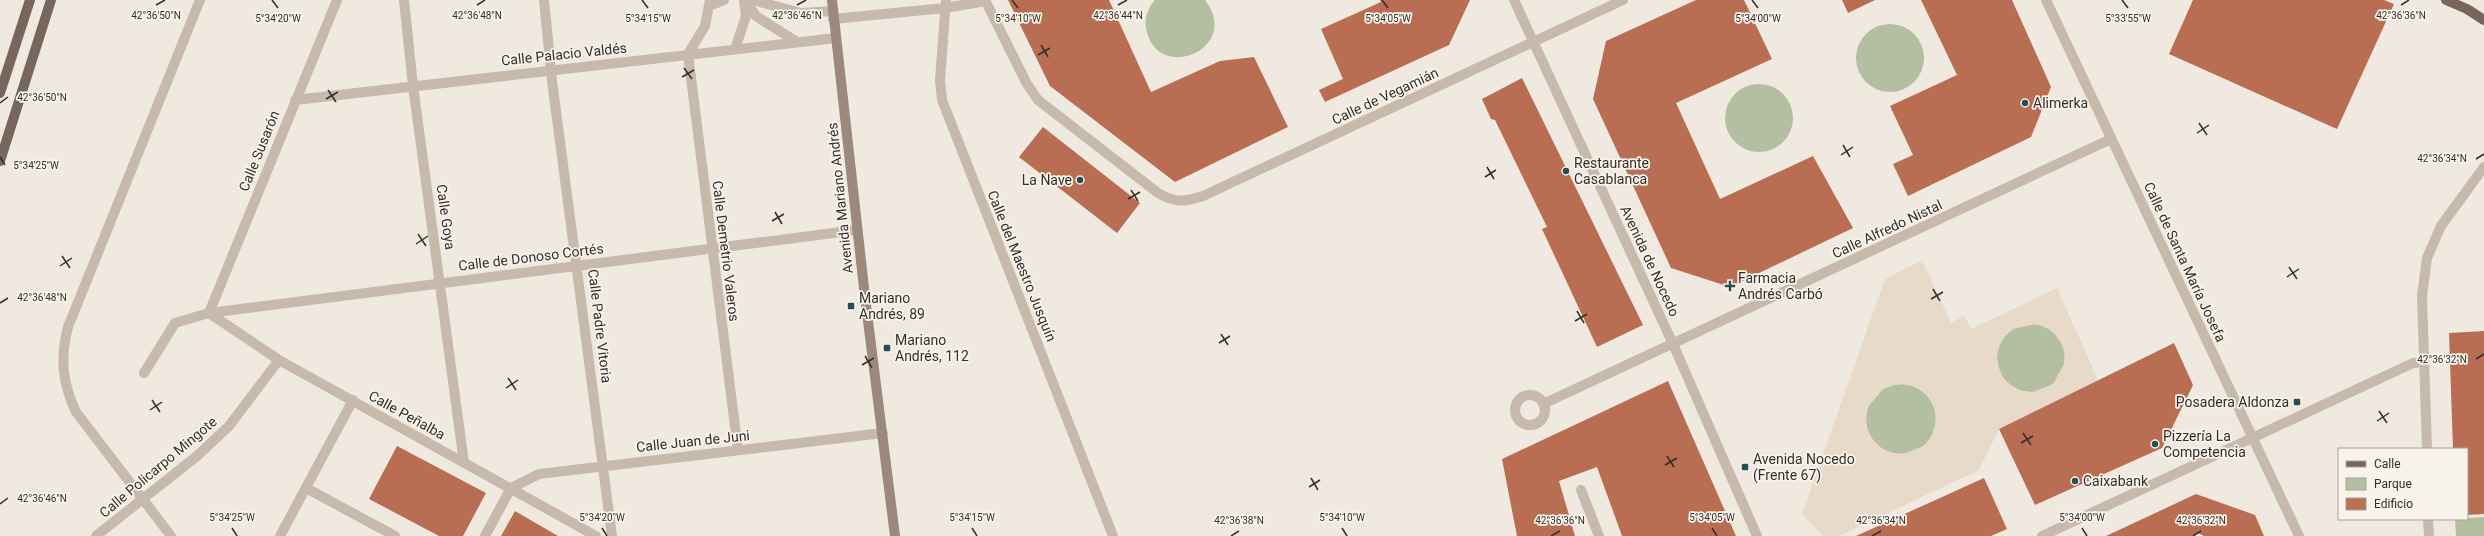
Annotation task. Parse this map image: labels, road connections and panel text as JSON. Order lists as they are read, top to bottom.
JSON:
{
  "streets": {
    "main road": ["Avenida Mariano Andrés"],
    "street": [
      "Calle Palacio Valdés",
      "Calle de Vegamián",
      "Calle Susarón",
      "Calle Goya",
      "Calle Alfredo Nistal",
      "Calle Demetrio Valeros",
      "Calle de Donoso Cortés",
      "Avenida de Nocedo",
      "Calle de Santa María Josefa",
      "Calle del Maestro Jusquín",
      "Calle Padre Vitoria",
      "Calle Peñalba",
      "Calle Juan de Juni",
      "Calle Policarpo Mingote"
    ]
  },
  "crossings": [
    ["Calle Palacio Valdés", "Calle Susarón"],
    ["Calle Palacio Valdés", "Avenida Mariano Andrés"],
    ["Calle Palacio Valdés", "Calle Goya"],
    ["Calle Palacio Valdés", "Calle Demetrio Valeros"],
    ["Calle Palacio Valdés", "Calle Padre Vitoria"],
    ["Calle de Vegamián", "Avenida de Nocedo"],
    ["Calle Susarón", "Calle de Donoso Cortés"],
    ["Calle Susarón", "Calle Peñalba"],
    ["Avenida Mariano Andrés", "Calle de Donoso Cortés"],
    ["Avenida Mariano Andrés", "Calle Juan de Juni"],
    ["Calle Goya", "Calle de Donoso Cortés"],
    ["Calle Goya", "Calle Peñalba"],
    ["Calle Alfredo Nistal", "Avenida de Nocedo"],
    ["Calle Alfredo Nistal", "Calle de Santa María Josefa"],
    ["Calle Demetrio Valeros", "Calle de Donoso Cortés"],
    ["Calle Demetrio Valeros", "Calle Juan de Juni"],
    ["Calle de Donoso Cortés", "Calle Padre Vitoria"],
    ["Calle de Donoso Cortés", "Calle Peñalba"],
    ["Calle Padre Vitoria", "Calle Juan de Juni"],
    ["Calle Peñalba", "Calle Juan de Juni"],
    ["Calle Peñalba", "Calle Policarpo Mingote"]
  ],
  "places": {
    "other": [
      "Alimerka",
      "Restaurante Casablanca",
      "La Nave",
      "Pizzería La Competencia",
      "Caixabank"
    ],
    "health": ["Farmacia Andrés Carbó"],
    "transit": [
      "Mariano Andrés, 89",
      "Mariano Andrés, 112",
      "Posadera Aldonza",
      "Avenida Nocedo (Frente 67)"
    ]
  },
  "legend": ["Calle", "Parque", "Edificio"],
  "coordinates": [
    "42°36'50\"N",
    "42°36'48\"N",
    "42°36'46\"N",
    "42°36'44\"N",
    "42°36'36\"N",
    "5°34'20\"W",
    "5°34'15\"W",
    "5°34'10\"W",
    "5°34'05\"W",
    "5°34'00\"W",
    "5°33'55\"W",
    "42°36'34\"N",
    "5°34'25\"W",
    "42°36'32\"N",
    "42°36'38\"N"
  ]
}
